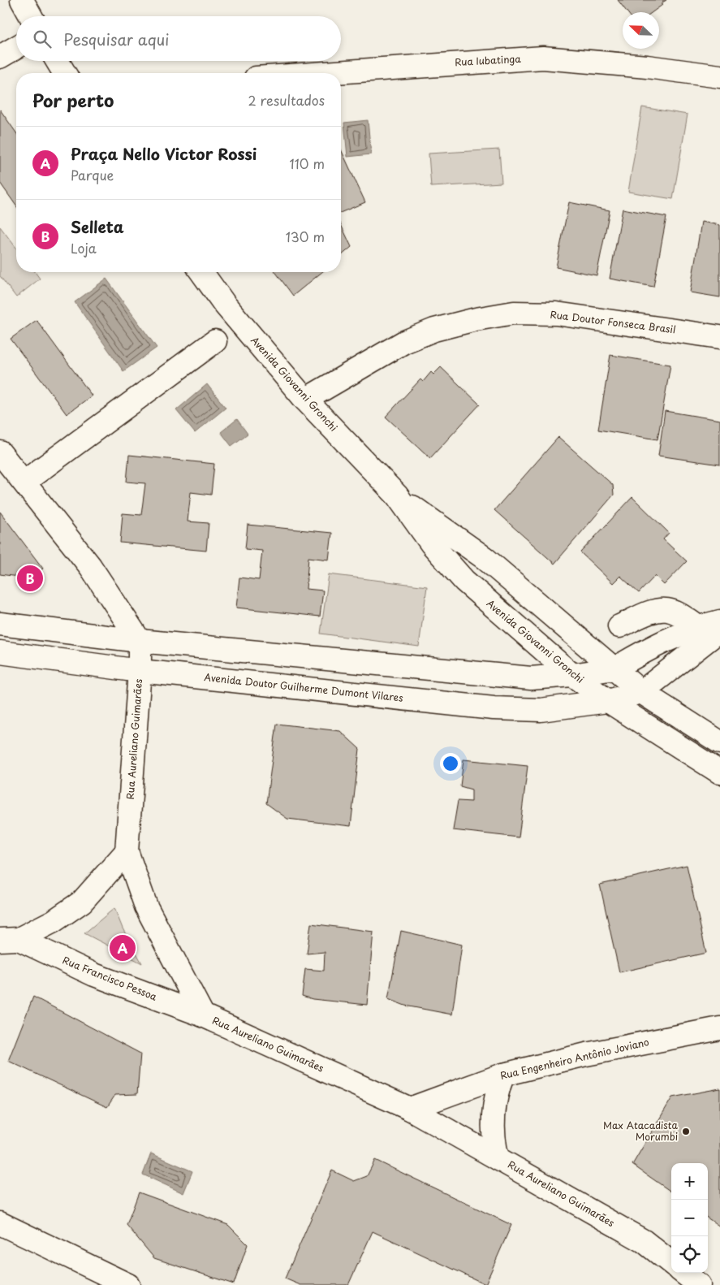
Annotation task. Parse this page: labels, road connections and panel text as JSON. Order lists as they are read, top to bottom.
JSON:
{
  "streets": {
    "street": [
      "Rua Iubatinga",
      "Rua Doutor Fonseca Brasil",
      "Avenida Giovanni Gronchi",
      "Avenida Doutor Guilherme Dumont Vilares",
      "Rua Aureliano Guimarães",
      "Rua Francisco Pessoa",
      "Rua Engenheiro Antônio Joviano"
    ]
  },
  "crossings": [
    ["Rua Doutor Fonseca Brasil", "Avenida Giovanni Gronchi"],
    ["Avenida Giovanni Gronchi", "Avenida Doutor Guilherme Dumont Vilares"],
    ["Avenida Doutor Guilherme Dumont Vilares", "Rua Aureliano Guimarães"],
    ["Rua Aureliano Guimarães", "Rua Francisco Pessoa"],
    ["Rua Aureliano Guimarães", "Rua Engenheiro Antônio Joviano"]
  ],
  "places": ["Max Atacadista Morumbi"],
  "north": "top left",
  "page": {
    "search": "Pesquisar aqui",
    "heading": ["Por perto", "2 resultados"],
    "list": [
      {
        "mark": "A",
        "name": "Praça Nello Victor Rossi",
        "note": "Parque",
        "value": "110 m"
      },
      {
        "mark": "B",
        "name": "Selleta",
        "note": "Loja",
        "value": "130 m"
      }
    ],
    "pins": ["B", "A"],
    "map_buttons": ["+", "−"]
  }
}
